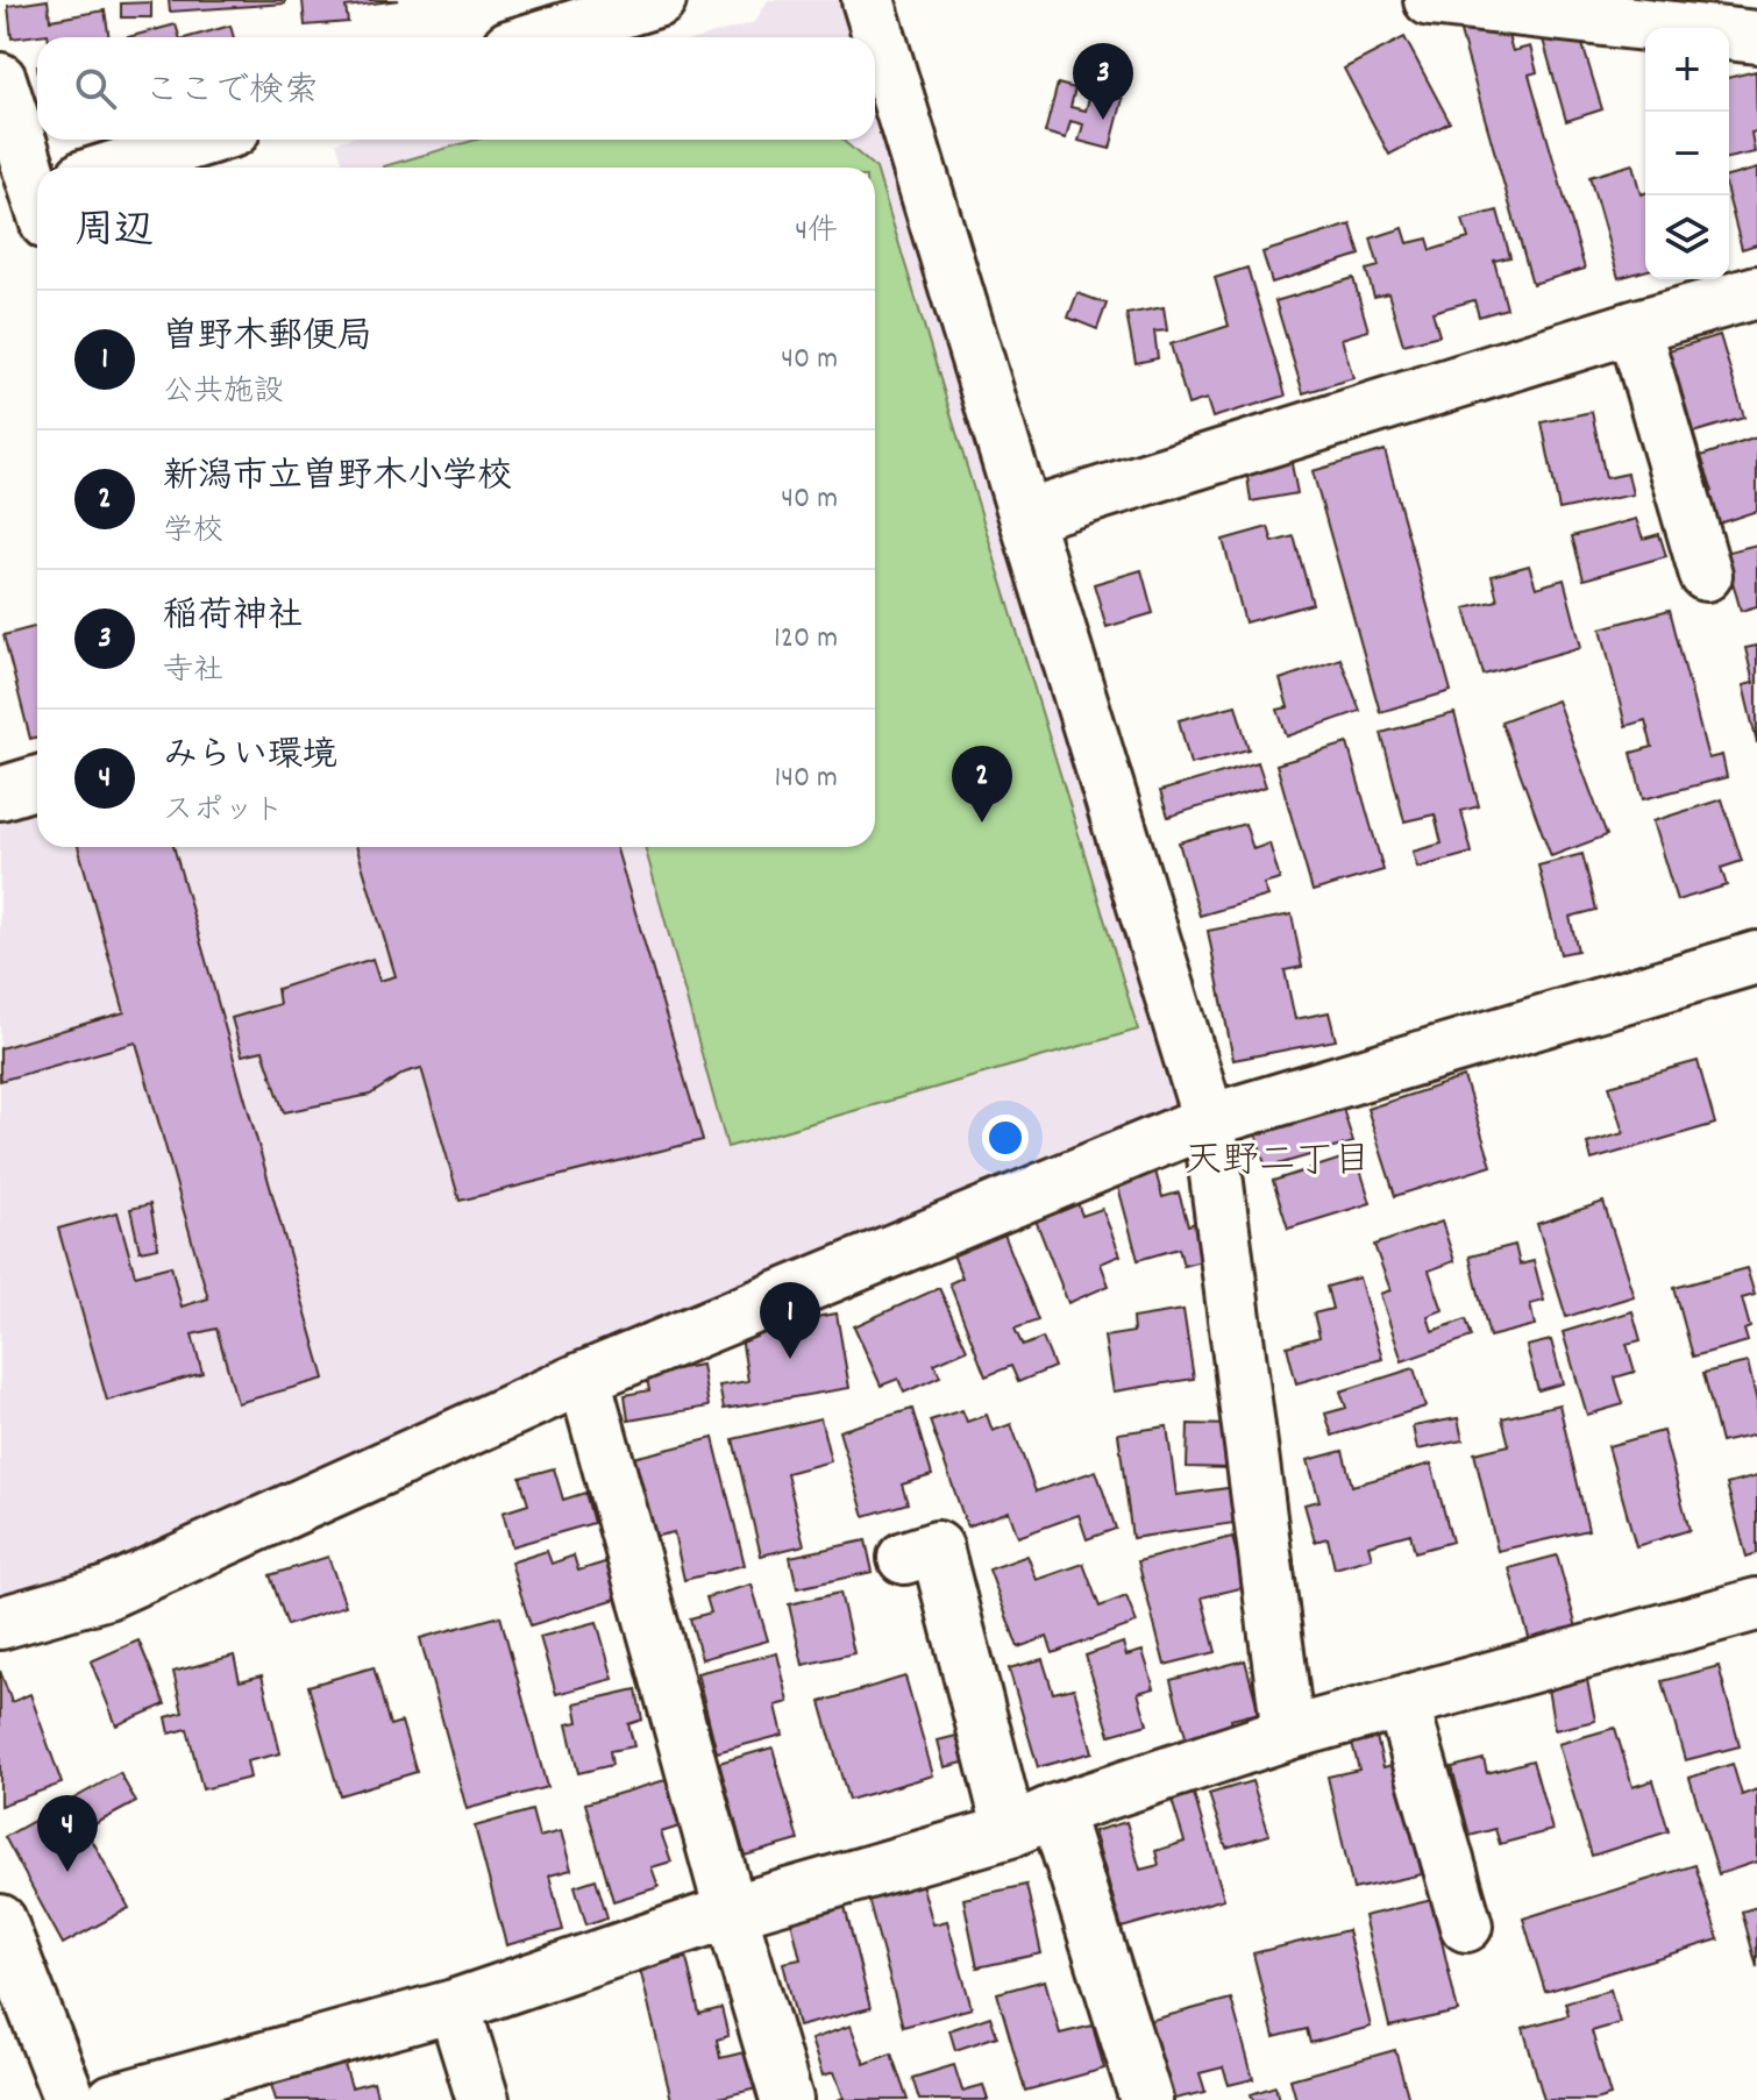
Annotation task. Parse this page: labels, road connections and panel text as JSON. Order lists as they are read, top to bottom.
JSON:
{
  "districts": ["天野二丁目"],
  "page": {
    "map_buttons": ["+", "−"],
    "search": "ここで検索",
    "pins": [
      "3",
      "2",
      "1",
      "4"
    ],
    "heading": ["周辺", "4件"],
    "list": [
      {
        "mark": "1",
        "name": "曽野木郵便局",
        "note": "公共施設",
        "value": "40 m"
      },
      {
        "mark": "2",
        "name": "新潟市立曽野木小学校",
        "note": "学校",
        "value": "40 m"
      },
      {
        "mark": "3",
        "name": "稲荷神社",
        "note": "寺社",
        "value": "120 m"
      },
      {
        "mark": "4",
        "name": "みらい環境",
        "note": "スポット",
        "value": "140 m"
      }
    ]
  }
}
